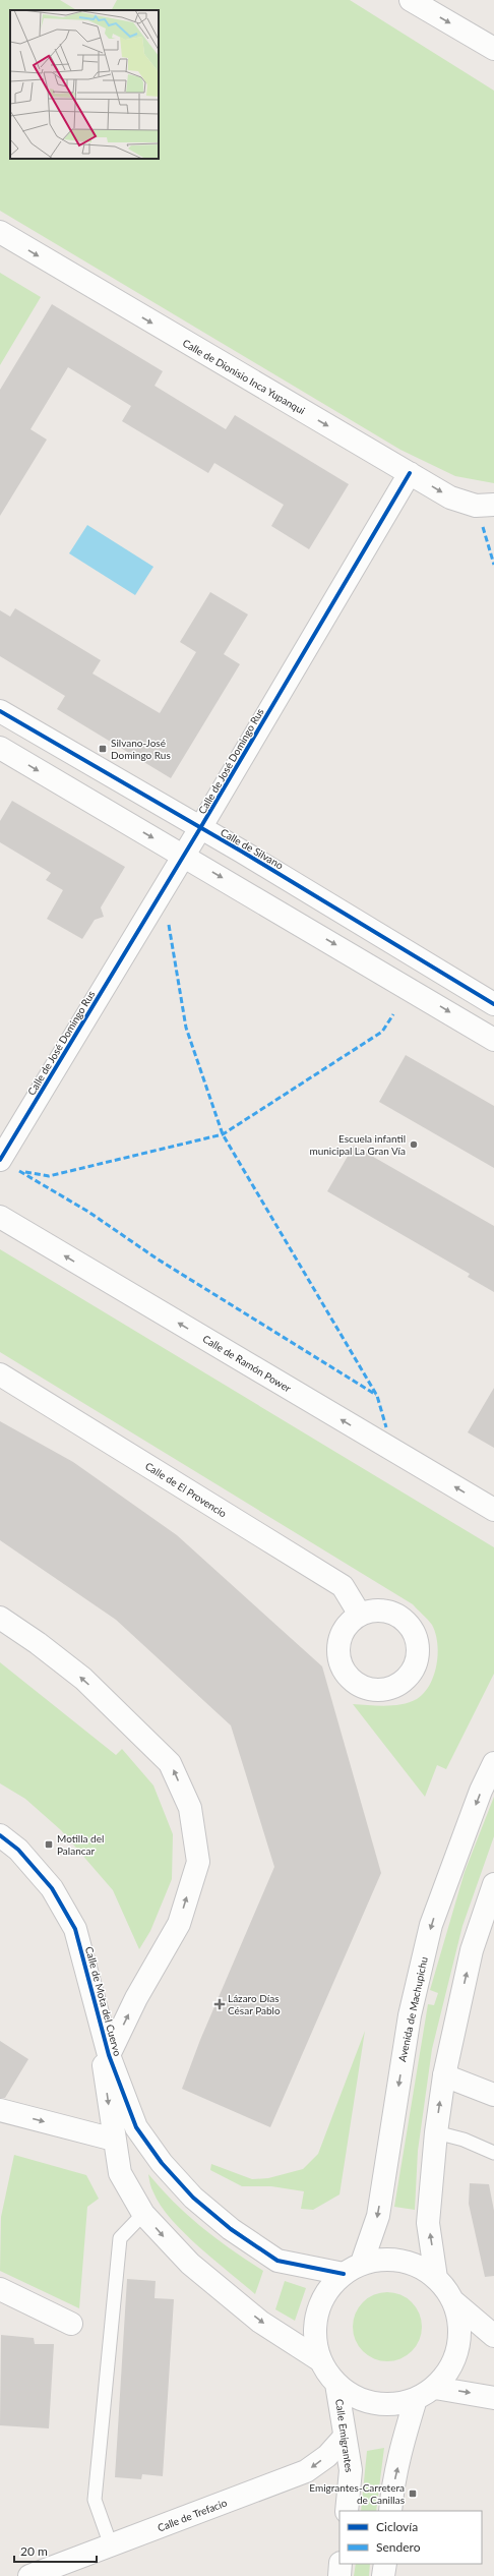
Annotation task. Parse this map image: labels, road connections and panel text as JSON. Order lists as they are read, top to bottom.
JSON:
{
  "streets": {
    "street": [
      "Calle de Dionisio Inca Yupanqui",
      "Calle de José Domingo Rus",
      "Calle de Silvano",
      "Calle de Ramón Power",
      "Calle de El Provencio",
      "Calle de Mota del Cuervo",
      "Avenida de Machupichu",
      "Calle Emigrantes",
      "Calle de Trefacio"
    ]
  },
  "crossings": [
    ["Calle de Dionisio Inca Yupanqui", "Calle de José Domingo Rus"],
    ["Calle de José Domingo Rus", "Calle de Silvano"],
    ["Calle de Mota del Cuervo", "Avenida de Machupichu"],
    ["Calle de Mota del Cuervo", "Calle Emigrantes"],
    ["Avenida de Machupichu", "Calle Emigrantes"],
    ["Calle Emigrantes", "Calle de Trefacio"]
  ],
  "one_way": ["Calle de Dionisio Inca Yupanqui", "Calle de Ramón Power", "Calle de Trefacio"],
  "places": {
    "transit": ["Silvano-José Domingo Rus", "Motilla del Palancar", "Emigrantes-Carretera de Canillas"],
    "other": ["Escuela infantil municipal La Gran Vía"],
    "health": ["Lázaro Días César Pablo"]
  },
  "legend": ["Ciclovía", "Sendero"],
  "scale_bar": "20 m"
}
